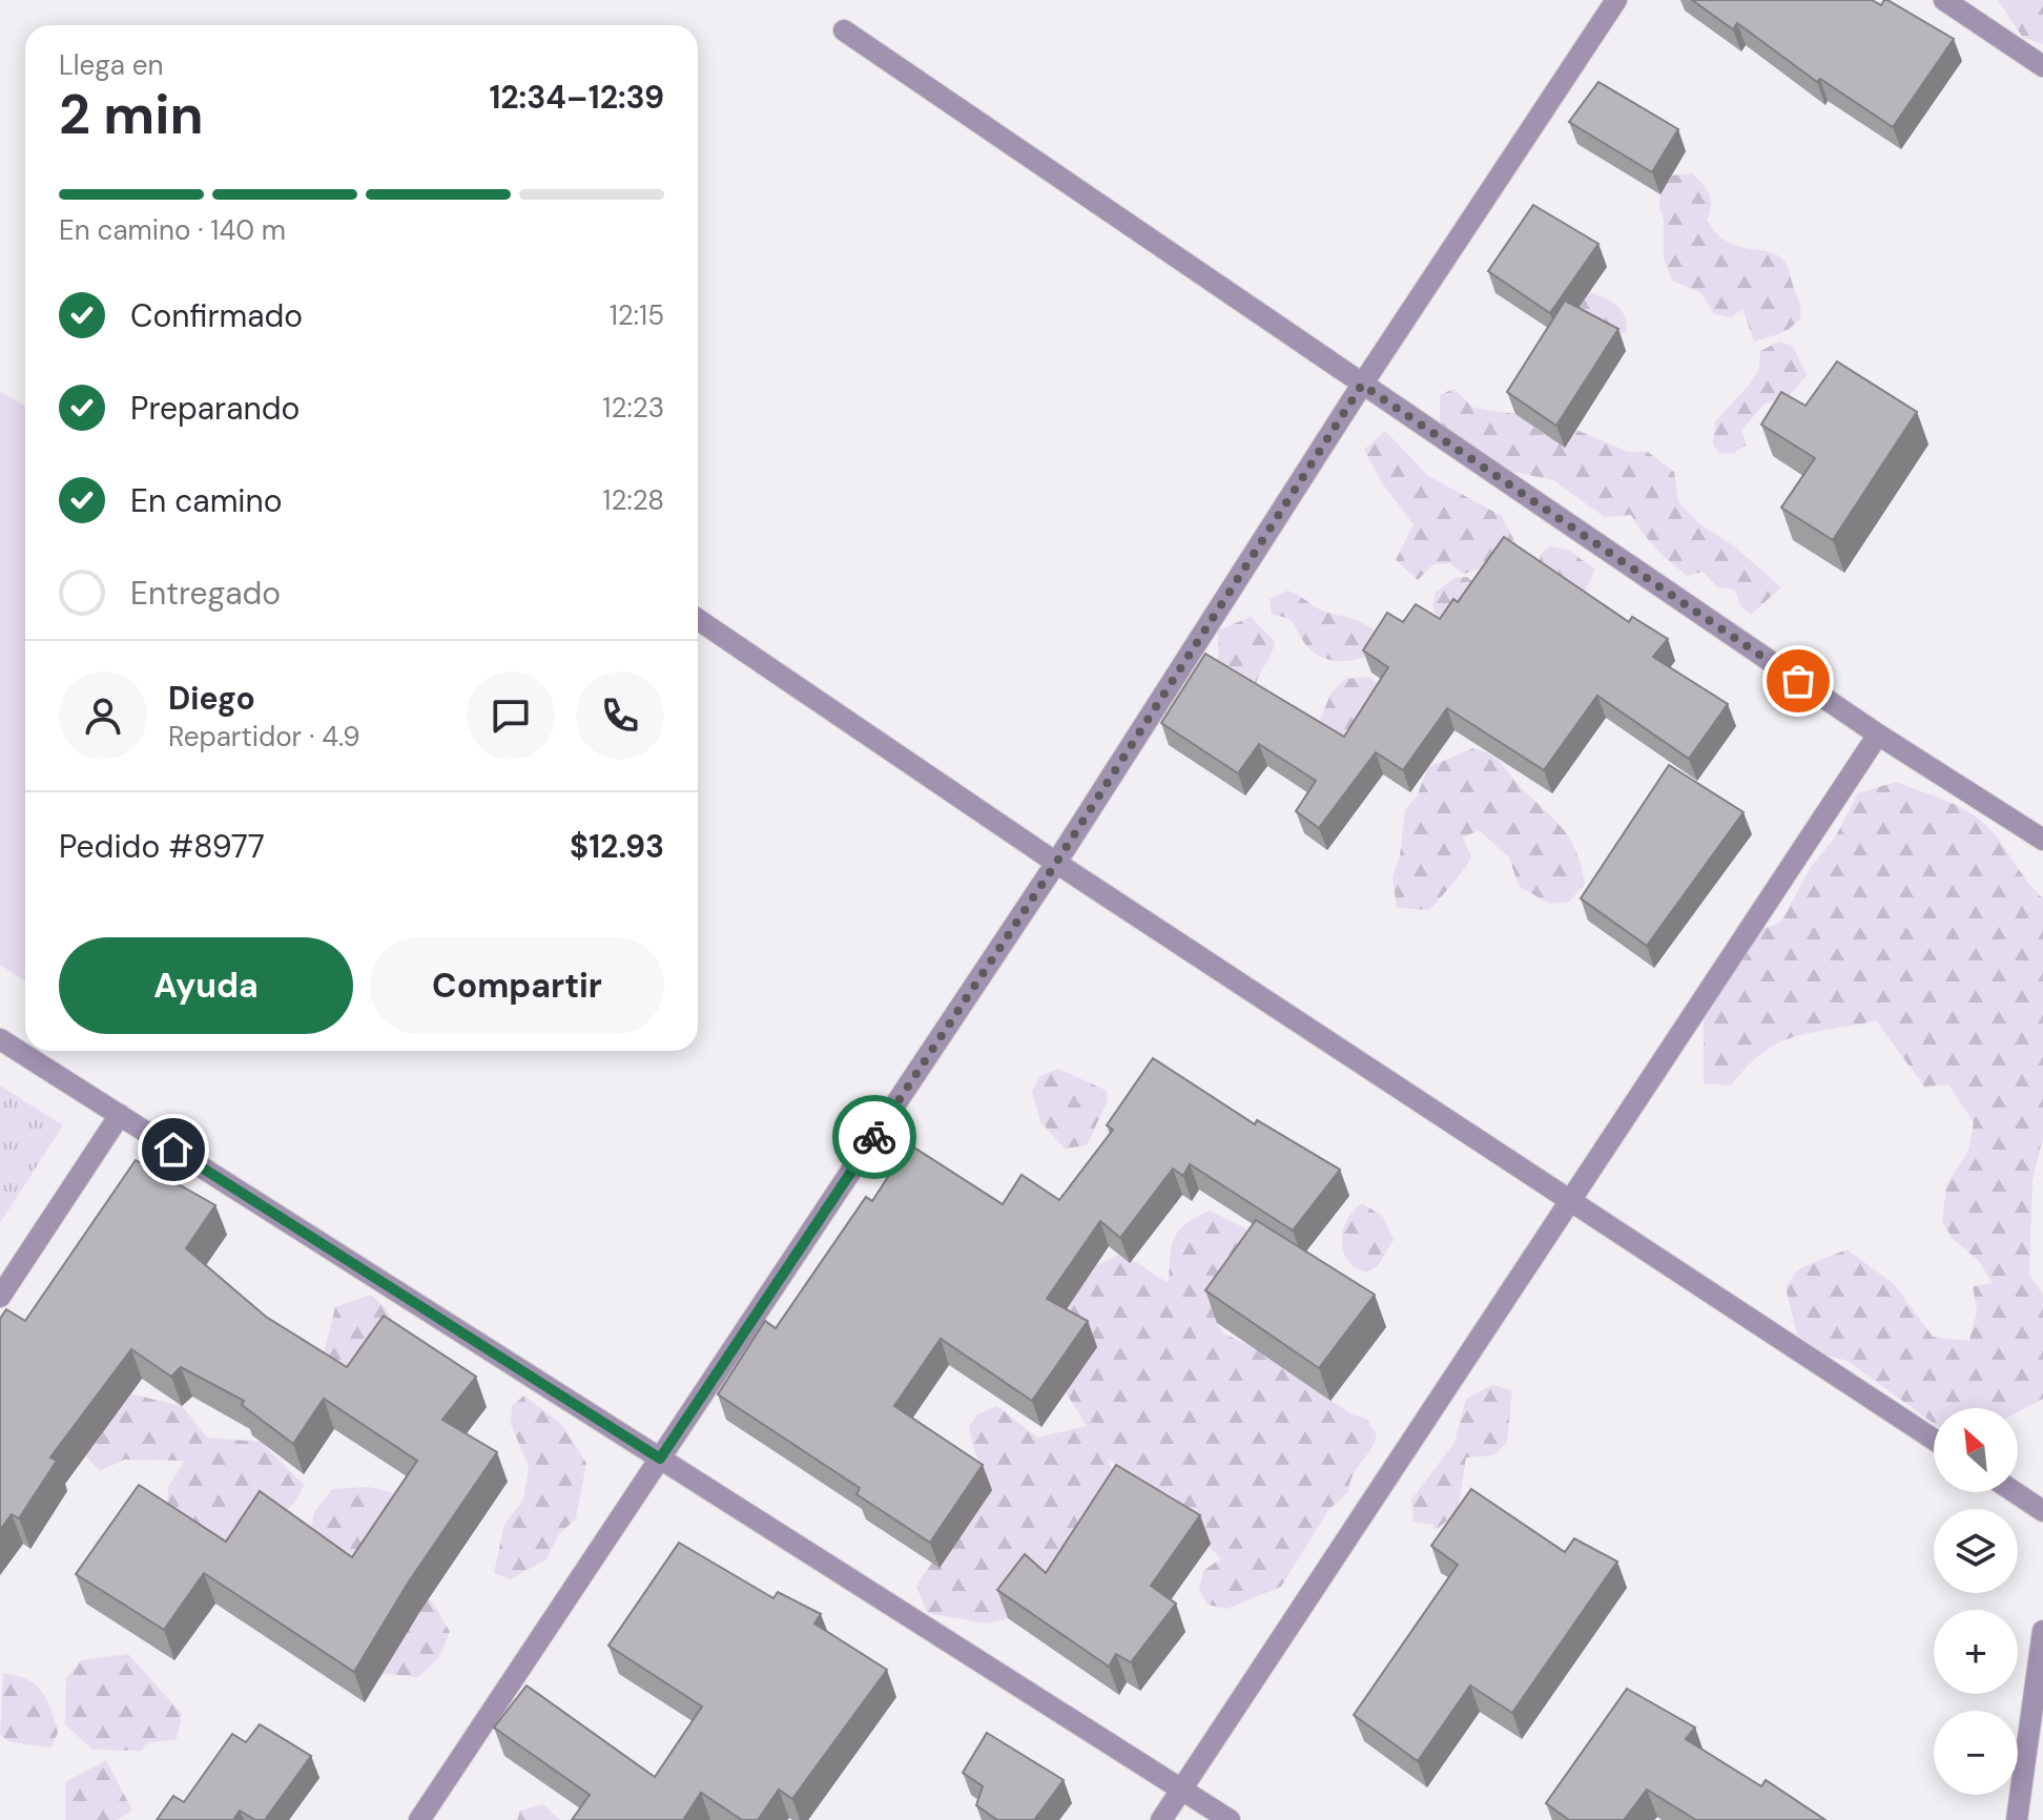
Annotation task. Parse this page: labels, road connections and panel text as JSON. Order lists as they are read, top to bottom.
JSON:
{
  "north": "top left",
  "page": {
    "heading": ["2 min", "Llega en", "12:34–12:39"],
    "panel": [
      "Diego",
      "Repartidor · 4.9",
      "Pedido #8977",
      "$12.93"
    ],
    "bar": "En camino · 140 m",
    "list": [
      ["Confirmado", "12:15"],
      ["Preparando", "12:23"],
      ["En camino", "12:28"],
      "Entregado"
    ],
    "buttons": ["Ayuda", "Compartir"],
    "map_buttons": ["+", "−"]
  }
}
